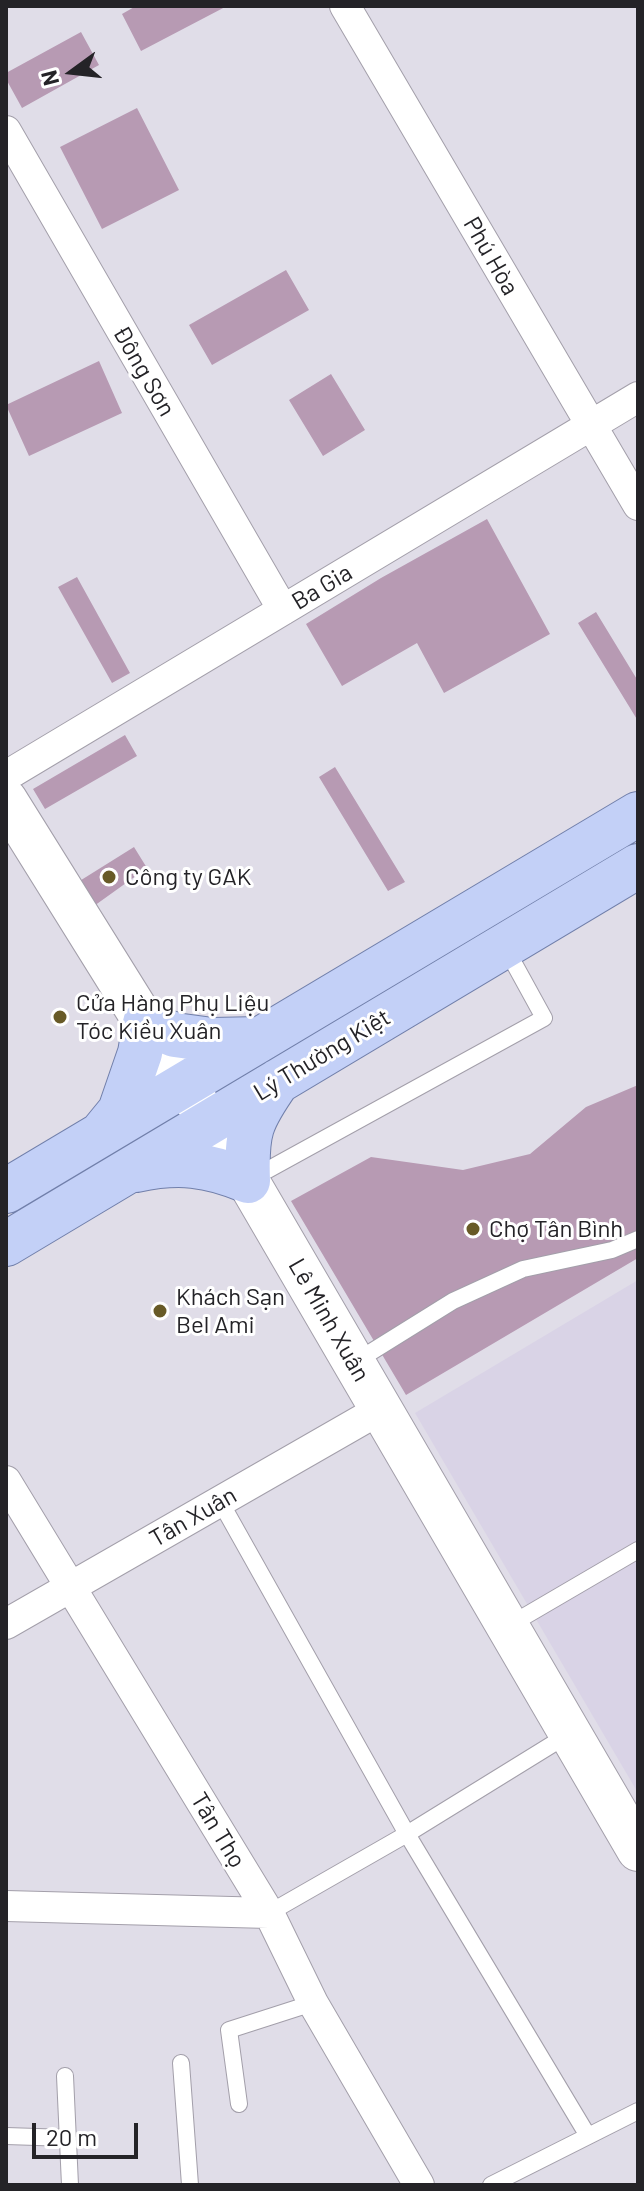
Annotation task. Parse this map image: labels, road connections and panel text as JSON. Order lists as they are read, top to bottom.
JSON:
{
  "streets": {
    "main road": ["Lý Thường Kiệt"],
    "street": [
      "Phú Hòa",
      "Đông Sơn",
      "Ba Gia",
      "Lê Minh Xuân",
      "Tân Xuân",
      "Tân Thọ"
    ]
  },
  "crossings": [
    ["Phú Hòa", "Ba Gia"],
    ["Đông Sơn", "Ba Gia"],
    ["Lý Thường Kiệt", "Lê Minh Xuân"],
    ["Lê Minh Xuân", "Tân Xuân"],
    ["Tân Xuân", "Tân Thọ"]
  ],
  "places": [
    "Công ty GAK",
    "Cửa Hàng Phụ Liệu Tóc Kiều Xuân",
    "Chợ Tân Bình",
    "Khách Sạn Bel Ami"
  ],
  "scale_bar": "20 m",
  "north": "left"
}
